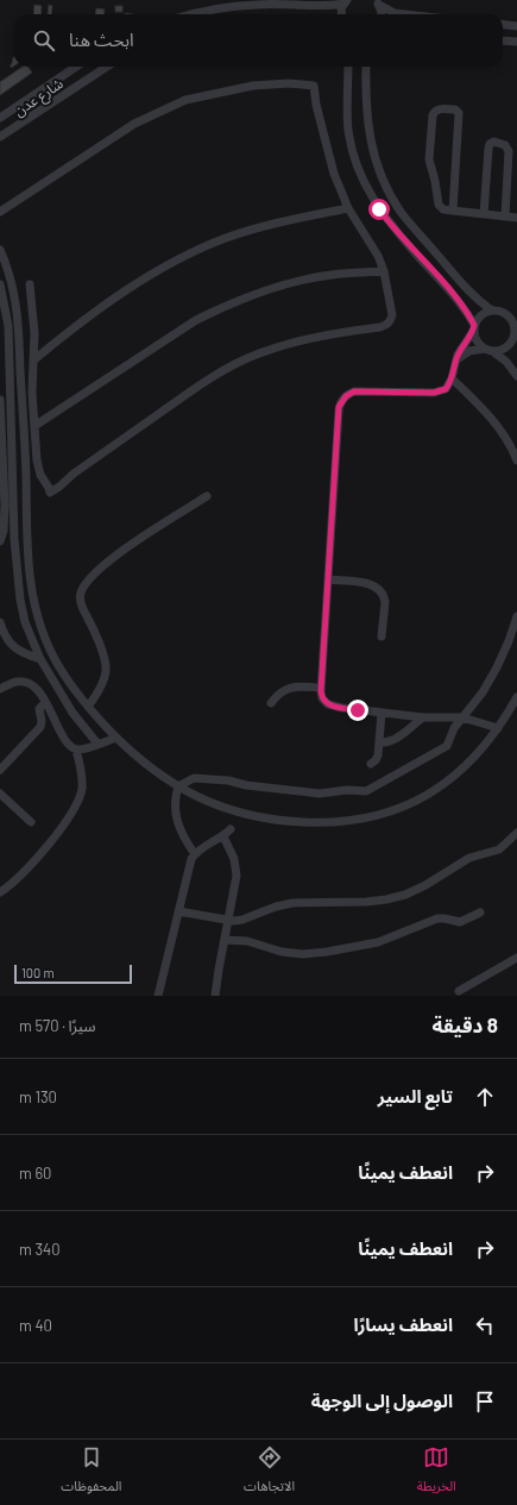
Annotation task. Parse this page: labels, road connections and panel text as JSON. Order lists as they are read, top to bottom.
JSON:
{
  "streets": {
    "street": ["شارع عدن"]
  },
  "scale_bar": "100 m",
  "page": {
    "search": "ابحث هنا",
    "scale": "100 m",
    "heading": ["8 دقيقة", "سيرًا · 570 m"],
    "list": [
      ["تابع السير", "130 m"],
      ["انعطف يمينًا", "60 m"],
      ["انعطف يمينًا", "340 m"],
      ["انعطف يسارًا", "40 m"],
      "الوصول إلى الوجهة"
    ],
    "nav": ["الخريطة", "الاتجاهات", "المحفوظات"]
  }
}
